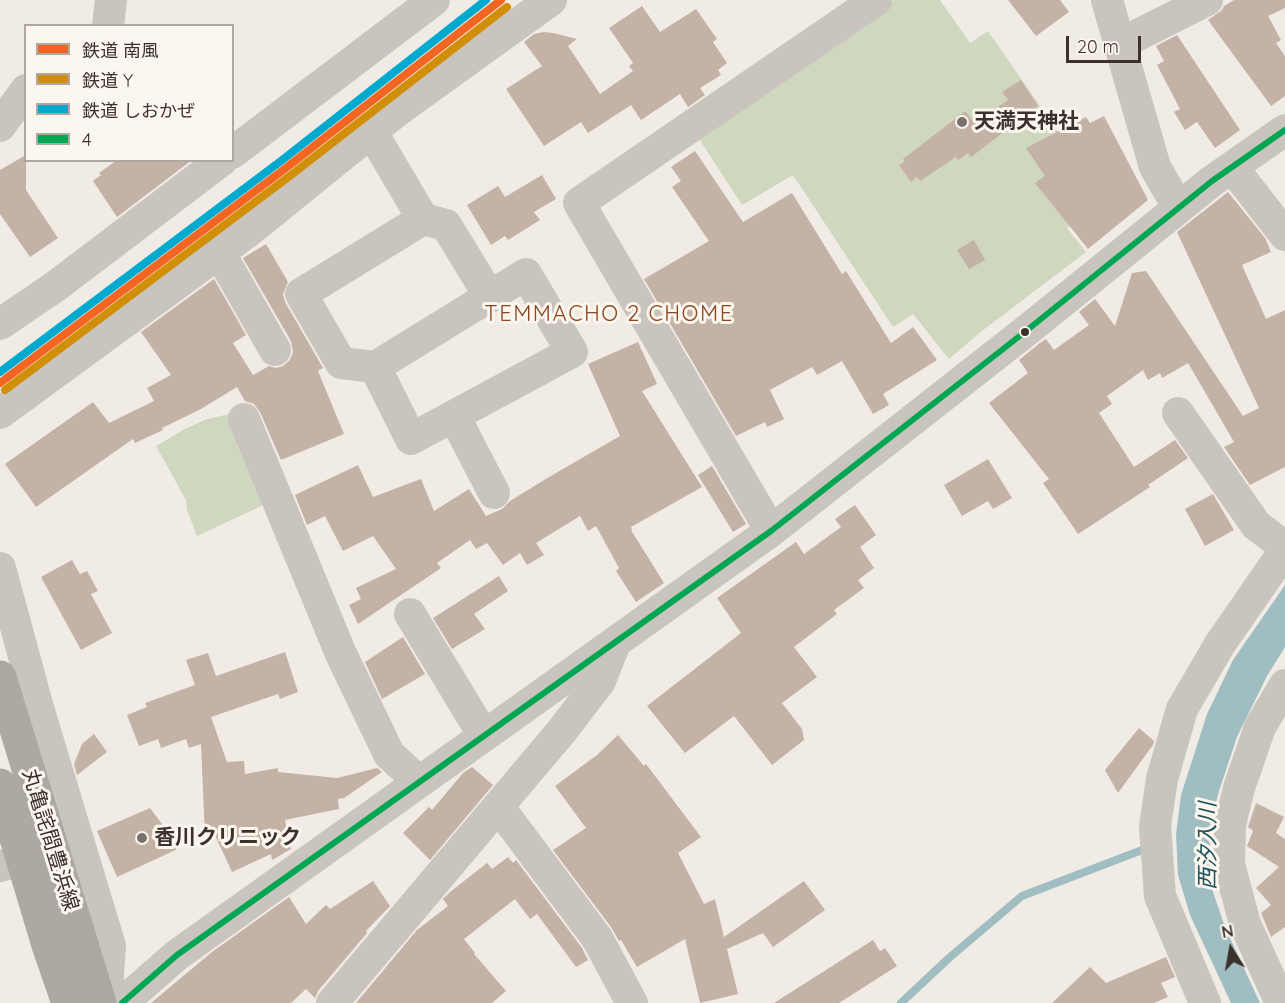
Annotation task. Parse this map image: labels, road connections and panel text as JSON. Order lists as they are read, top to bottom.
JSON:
{
  "streets": {
    "main road": ["丸亀詫間豊浜線"]
  },
  "districts": ["TEMMACHO 2 CHOME"],
  "water": ["西汐入川"],
  "places": ["天満天神社", "香川クリニック"],
  "lines": [
    "rail line 南風",
    "rail line しおかぜ",
    "rail line Y",
    "transit line 4"
  ],
  "legend": [
    "鉄道 南風",
    "鉄道 Y",
    "鉄道 しおかぜ",
    "4"
  ],
  "scale_bar": "20 m",
  "north": "top"
}
